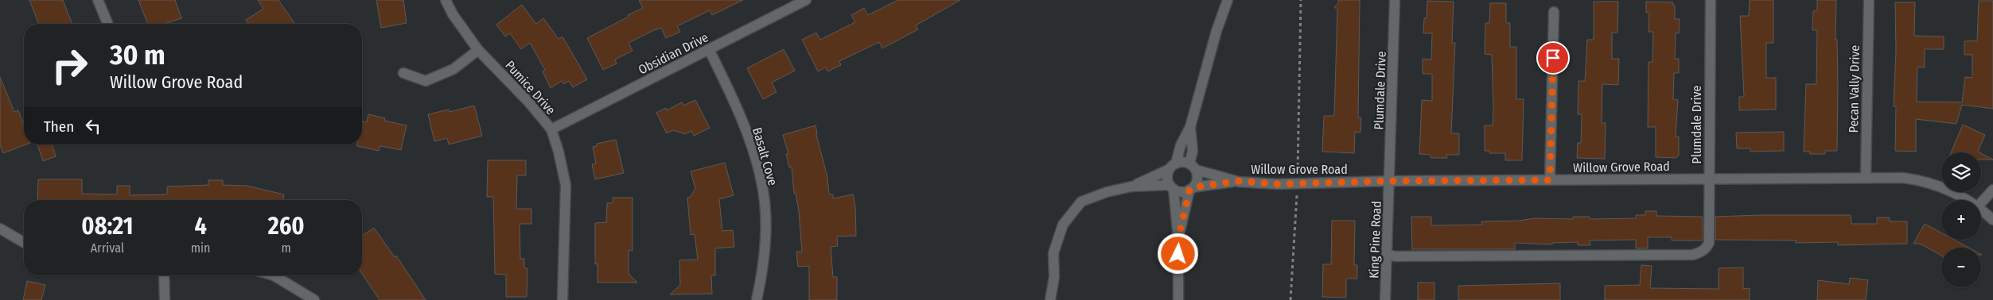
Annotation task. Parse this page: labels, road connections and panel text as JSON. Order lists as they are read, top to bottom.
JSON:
{
  "streets": {
    "street": [
      "Obsidian Drive",
      "Pumice Drive",
      "Pecan Vally Drive",
      "Plumdale Drive",
      "Basalt Cove",
      "Willow Grove Road",
      "King Pine Road"
    ]
  },
  "crossings": [
    ["Obsidian Drive", "Pumice Drive"],
    ["Obsidian Drive", "Basalt Cove"],
    ["Pecan Vally Drive", "Willow Grove Road"],
    ["Plumdale Drive", "Willow Grove Road"],
    ["Plumdale Drive", "King Pine Road"],
    ["Willow Grove Road", "King Pine Road"]
  ],
  "page": {
    "turn": ["30 m", "Willow Grove Road"],
    "then": "Then",
    "map_buttons": ["+", "−"],
    "eta": [
      "08:21",
      "Arrival",
      "4",
      "min",
      "260",
      "m"
    ]
  }
}
